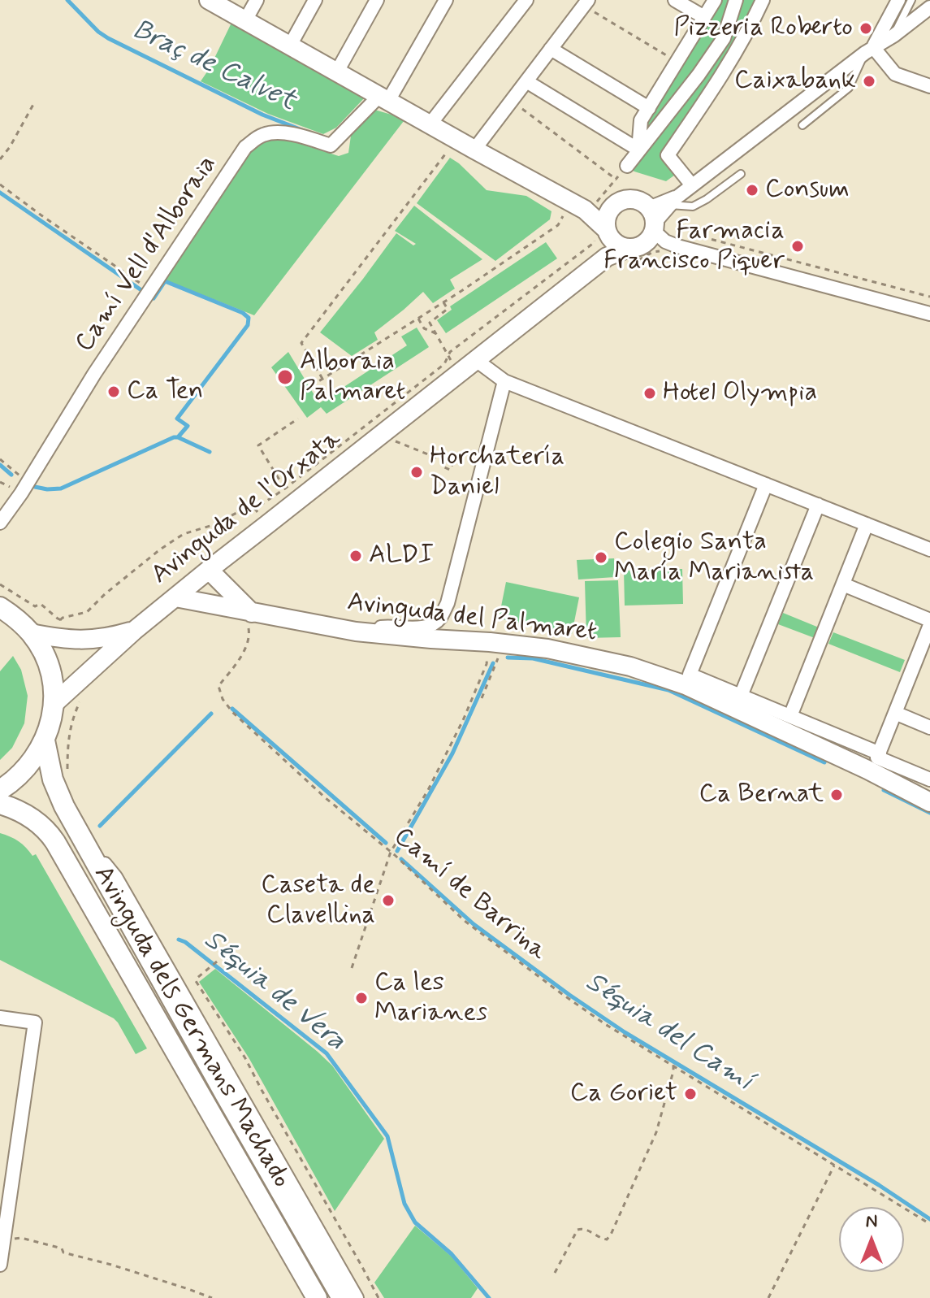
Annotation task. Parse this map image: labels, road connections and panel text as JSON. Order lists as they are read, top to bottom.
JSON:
{
  "streets": {
    "main road": ["Avinguda de l'Orxata", "Avinguda del Palmaret", "Avinguda dels Germans Machado"],
    "street": ["Camí Vell d'Alboraia"],
    "path": ["Camí de Barrina"]
  },
  "crossings": [
    ["Avinguda de l'Orxata", "Avinguda del Palmaret"],
    ["Avinguda del Palmaret", "Camí de Barrina"]
  ],
  "water": ["Braç de Calvet", "Séquia de Vera", "Séquia del Camí"],
  "places": [
    "Pizzeria Roberto",
    "Caixabank",
    "Consum",
    "Farmacia Francisco Piquer",
    "Alboraia Palmaret",
    "Ca Ten",
    "Hotel Olympia",
    "Horchatería Daniel",
    "ALDI",
    "Colegio Santa María Marianista",
    "Ca Bernat",
    "Caseta de Clavellina",
    "Ca les Marianes",
    "Ca Goriet"
  ],
  "north": "top"
}
